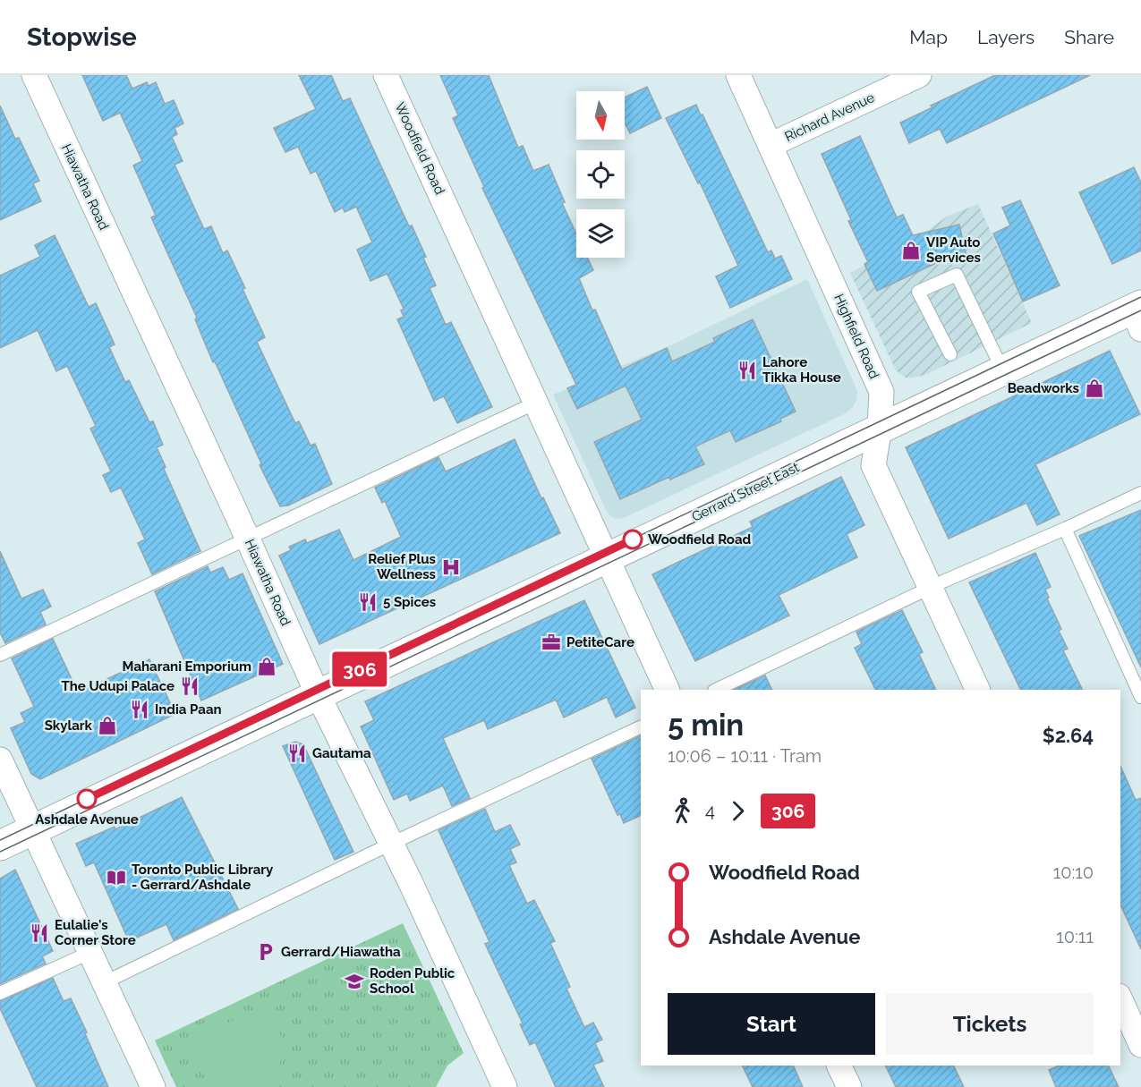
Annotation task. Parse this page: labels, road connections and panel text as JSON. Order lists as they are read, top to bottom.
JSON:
{
  "streets": {
    "main road": ["Gerrard Street East"],
    "street": [
      "Richard Avenue",
      "Woodfield Road",
      "Hiawatha Road",
      "Highfield Road"
    ]
  },
  "crossings": [
    ["Richard Avenue", "Highfield Road"],
    ["Woodfield Road", "Gerrard Street East"],
    ["Hiawatha Road", "Gerrard Street East"],
    ["Highfield Road", "Gerrard Street East"]
  ],
  "places": {
    "shop": [
      "VIP Auto Services",
      "Beadworks",
      "Maharani Emporium",
      "Skylark"
    ],
    "restaurant": [
      "Lahore Tikka House",
      "5 Spices",
      "The Udupi Palace",
      "India Paan",
      "Gautama",
      "Eulalie's Corner Store"
    ],
    "other": ["Woodfield Road", "Ashdale Avenue"],
    "hospital": ["Relief Plus Wellness"],
    "office": ["PetiteCare"],
    "library": ["Toronto Public Library - Gerrard/Ashdale"],
    "parking": ["Gerrard/Hiawatha"],
    "school or university": ["Roden Public School"]
  },
  "lines": ["tram line 306"],
  "north": "bottom",
  "page": {
    "header": "Stopwise",
    "nav": ["Map", "Layers", "Share"],
    "on_map": "306",
    "heading": ["5 min", "10:06 – 10:11 · Tram", "$2.64"],
    "legs": ["4", "306"],
    "list": [
      {
        "name": "Woodfield Road",
        "value": "10:10"
      },
      {
        "name": "Ashdale Avenue",
        "value": "10:11"
      }
    ],
    "buttons": ["Start", "Tickets"]
  }
}
